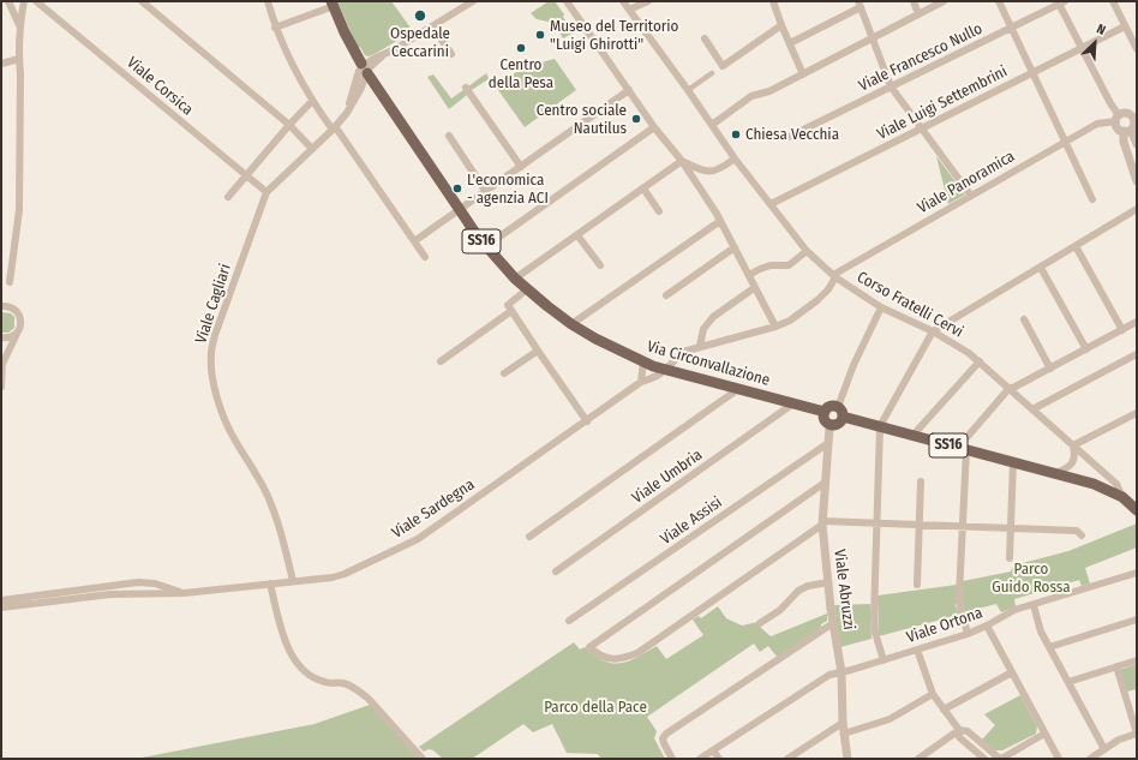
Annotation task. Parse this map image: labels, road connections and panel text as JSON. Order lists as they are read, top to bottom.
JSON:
{
  "streets": {
    "main road": ["SS16", "Via Circonvallazione"],
    "street": [
      "Viale Francesco Nullo",
      "Viale Corsica",
      "Viale Luigi Settembrini",
      "Viale Panoramica",
      "Viale Cagliari",
      "Corso Fratelli Cervi",
      "Viale Umbria",
      "Viale Sardegna",
      "Viale Assisi",
      "Viale Abruzzi",
      "Viale Ortona"
    ]
  },
  "crossings": [
    ["Viale Corsica", "Viale Cagliari"],
    ["Viale Luigi Settembrini", "Corso Fratelli Cervi"],
    ["Viale Panoramica", "Corso Fratelli Cervi"],
    ["SS16", "Corso Fratelli Cervi"],
    ["SS16", "Via Circonvallazione"],
    ["SS16", "Viale Abruzzi"],
    ["Viale Cagliari", "Via Circonvallazione"],
    ["Viale Cagliari", "Viale Sardegna"],
    ["Via Circonvallazione", "Viale Umbria"],
    ["Via Circonvallazione", "Viale Sardegna"],
    ["Via Circonvallazione", "Viale Abruzzi"],
    ["Viale Assisi", "Viale Abruzzi"],
    ["Viale Abruzzi", "Viale Ortona"]
  ],
  "parks": ["Parco Guido Rossa", "Parco della Pace"],
  "places": [
    "Ospedale Ceccarini",
    "Museo del Territorio \"Luigi Ghirotti\"",
    "Centro della Pesa",
    "Centro sociale Nautilus",
    "Chiesa Vecchia",
    "L'economica - agenzia ACI"
  ],
  "north": "top right"
}
